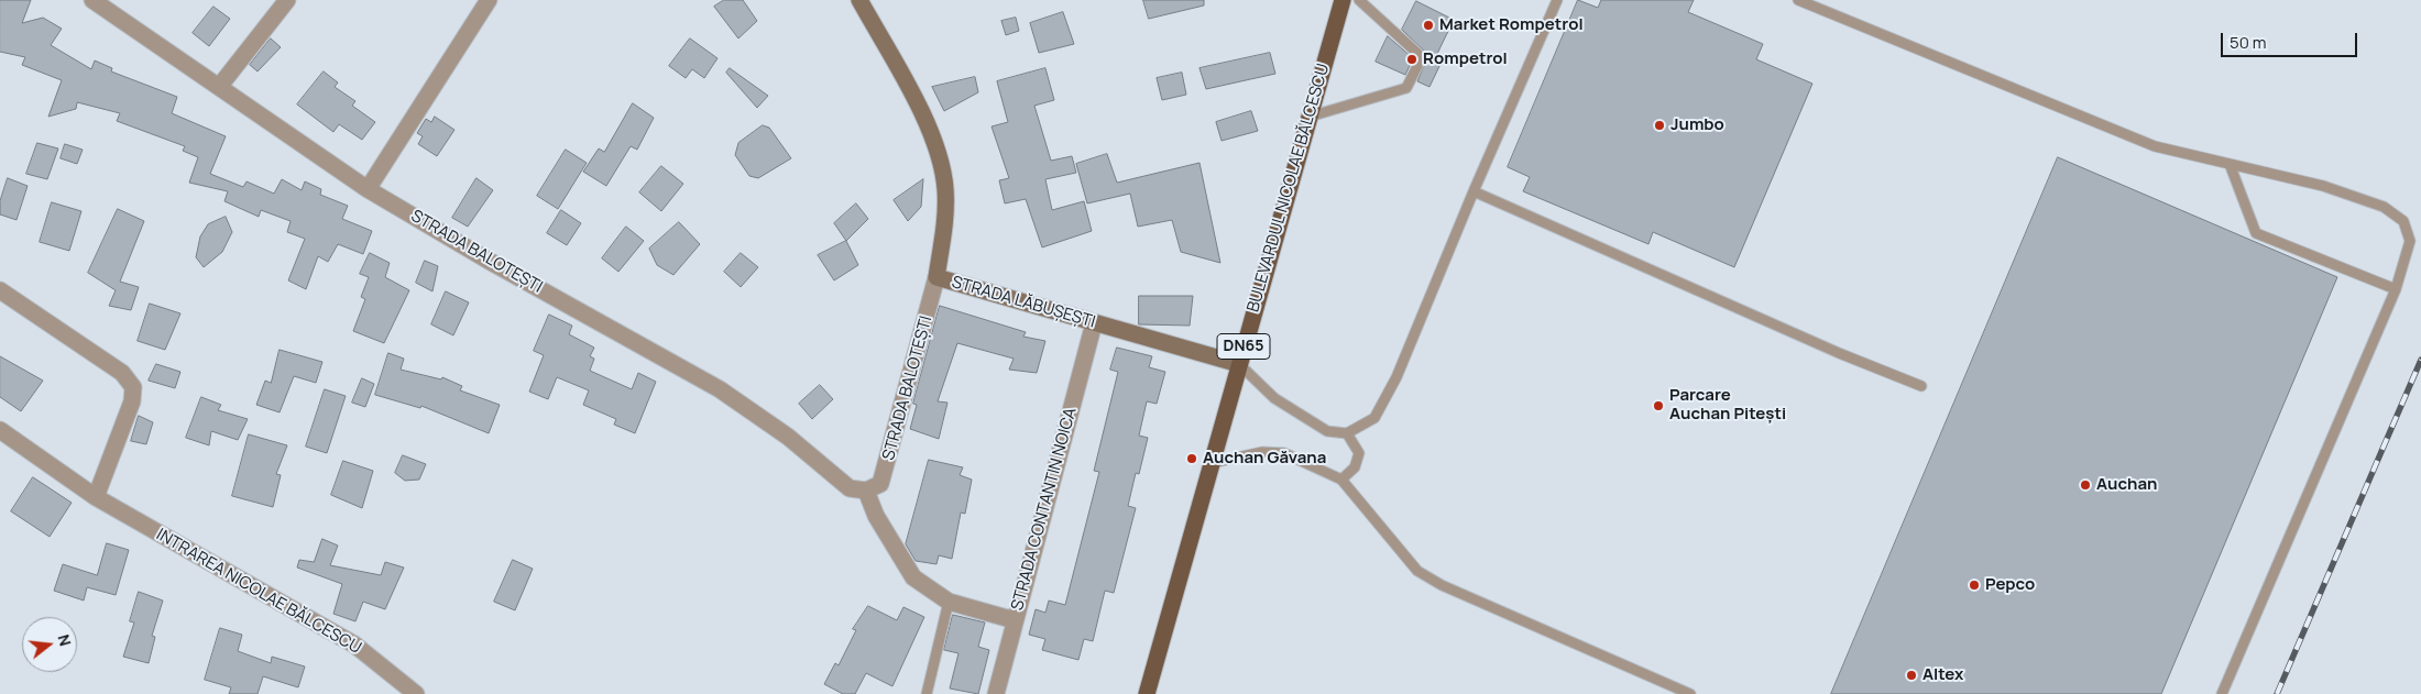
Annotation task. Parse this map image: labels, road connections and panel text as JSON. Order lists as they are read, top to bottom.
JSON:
{
  "streets": {
    "main road": ["BULEVARDUL NICOLAE BĂLCESCU", "DN65"],
    "street": [
      "STRADA BALOTEȘTI",
      "STRADA LĂBUȘEȘTI",
      "STRADA CONTANTIN NOICA",
      "INTRAREA NICOLAE BĂLCESCU"
    ]
  },
  "crossings": [
    ["BULEVARDUL NICOLAE BĂLCESCU", "STRADA LĂBUȘEȘTI"],
    ["STRADA BALOTEȘTI", "STRADA LĂBUȘEȘTI"],
    ["STRADA LĂBUȘEȘTI", "STRADA CONTANTIN NOICA"]
  ],
  "places": [
    "Market Rompetrol",
    "Rompetrol",
    "Jumbo",
    "Parcare Auchan Pitești",
    "Auchan Găvana",
    "Auchan",
    "Pepco",
    "Altex"
  ],
  "scale_bar": "50 m",
  "north": "right"
}
